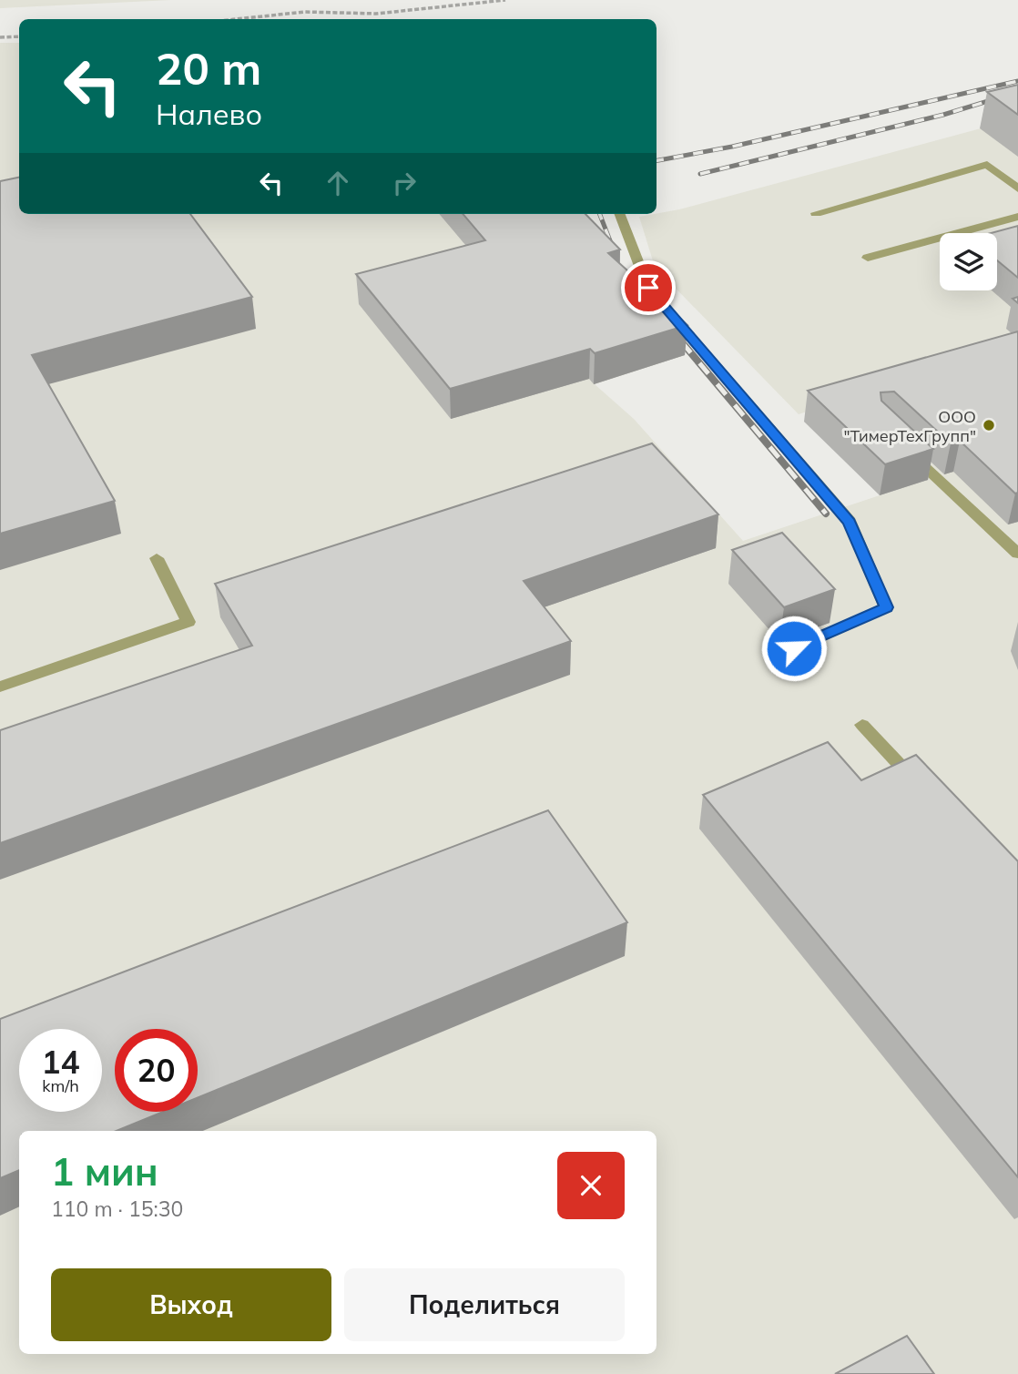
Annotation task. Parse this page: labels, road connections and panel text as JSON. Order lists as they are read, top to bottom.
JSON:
{
  "places": ["ООО \"ТимерТехГрупп\""],
  "page": {
    "turn": ["20 m", "Налево"],
    "speed": "14 km/h",
    "limit": "20",
    "heading": ["1 мин", "110 m · 15:30"],
    "buttons": ["Выход", "Поделиться"]
  }
}
